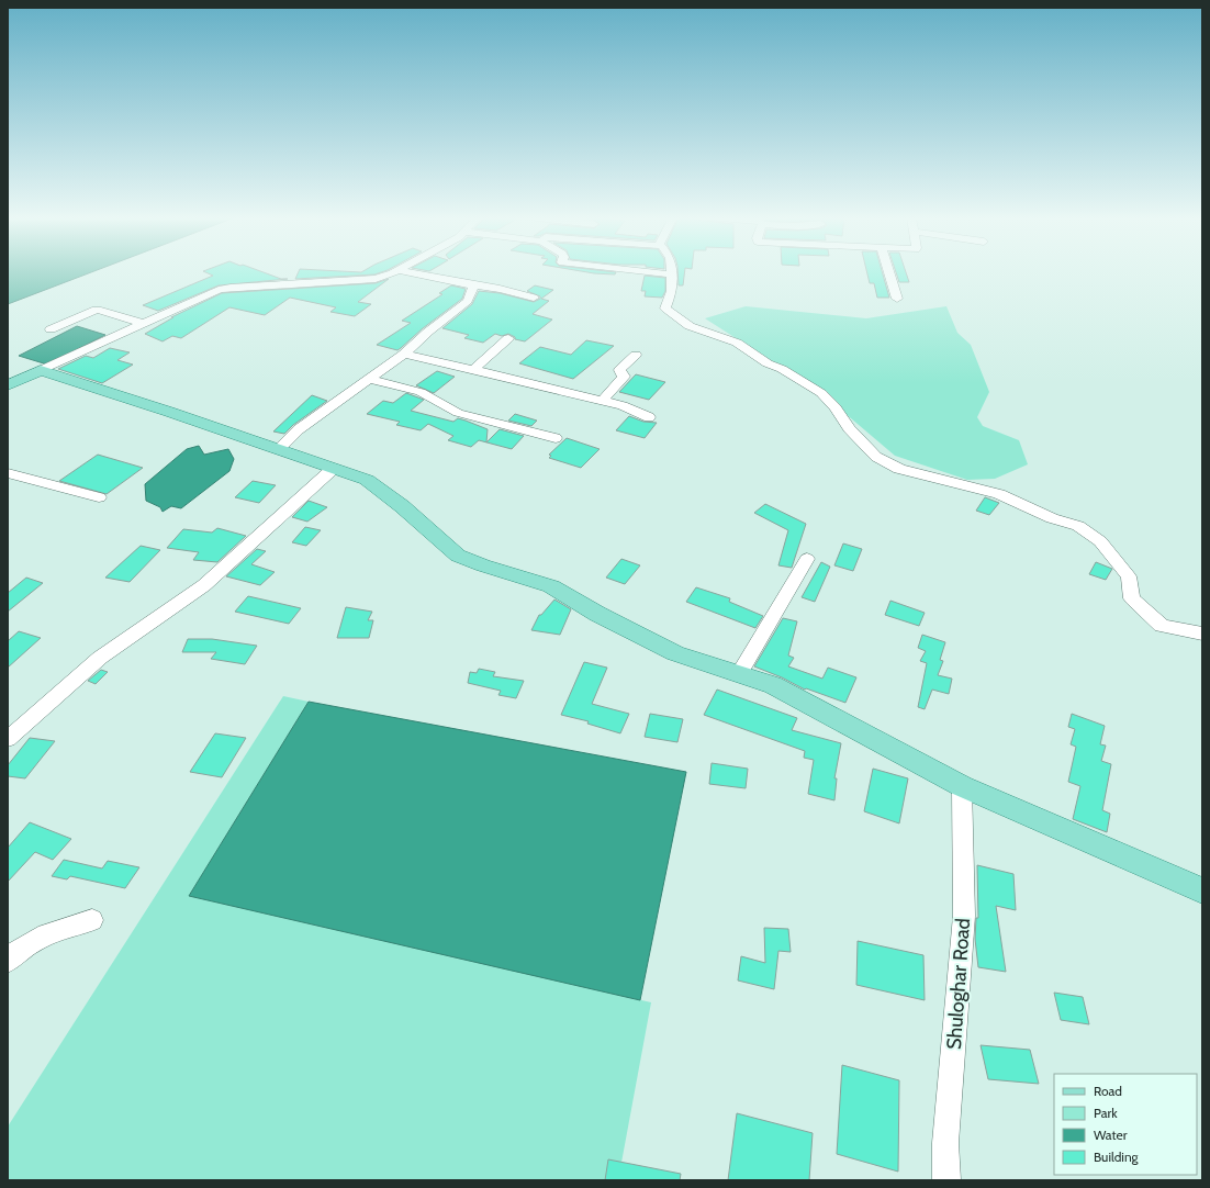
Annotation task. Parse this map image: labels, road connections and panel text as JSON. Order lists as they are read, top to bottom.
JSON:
{
  "streets": {
    "street": ["Shuloghar Road"]
  },
  "legend": [
    "Road",
    "Park",
    "Water",
    "Building"
  ]
}
